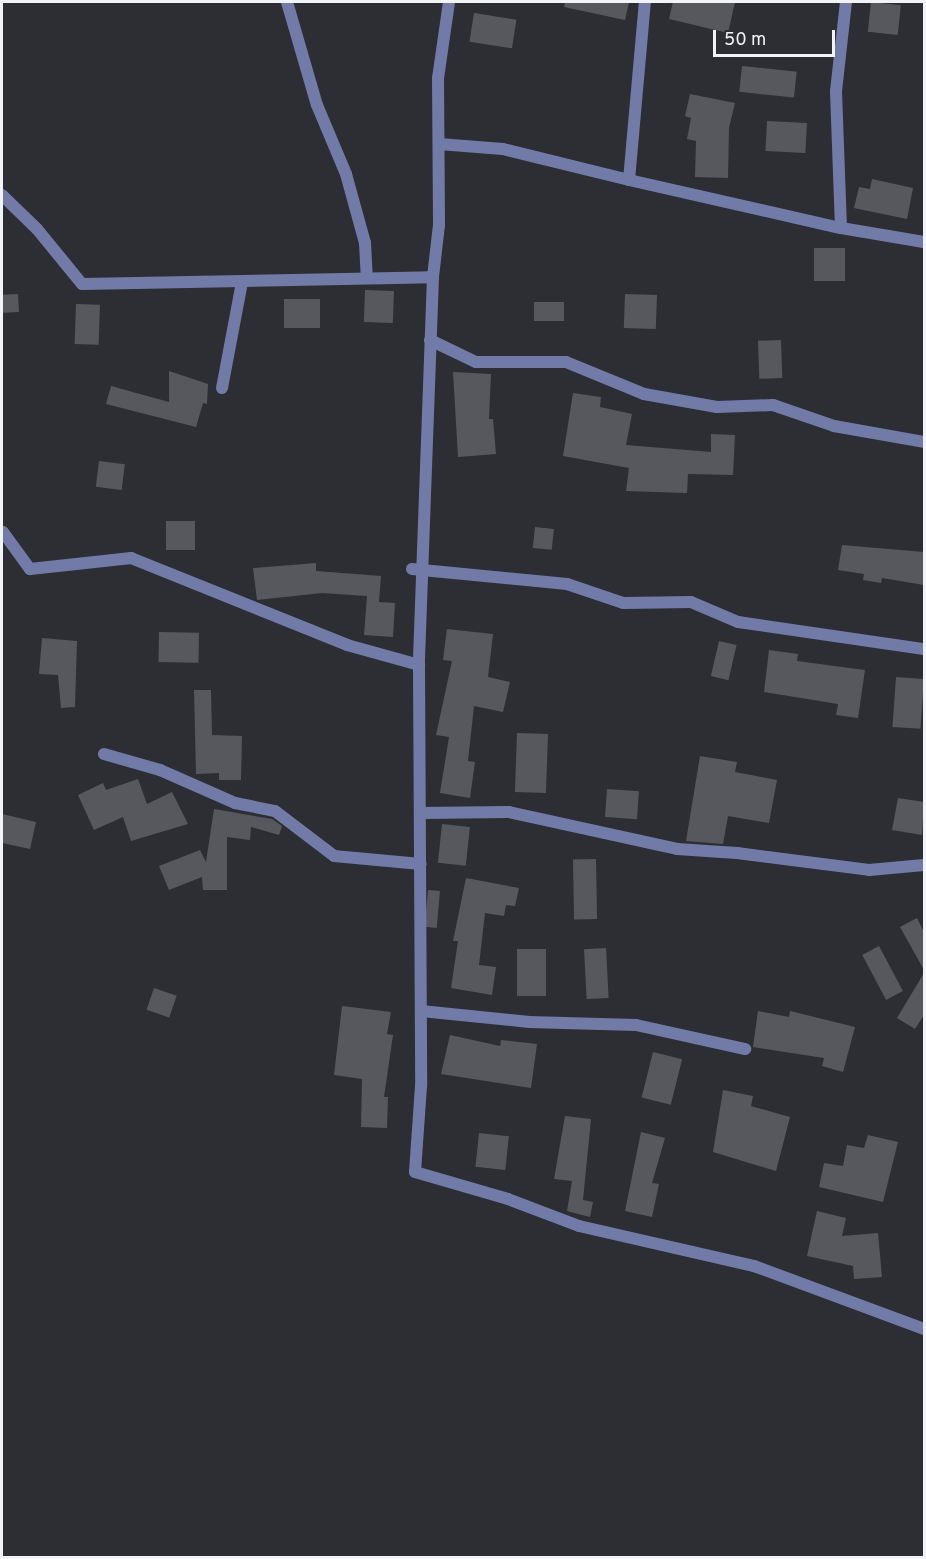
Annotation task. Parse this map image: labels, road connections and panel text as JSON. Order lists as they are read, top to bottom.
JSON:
{
  "scale_bar": "50 m"
}
